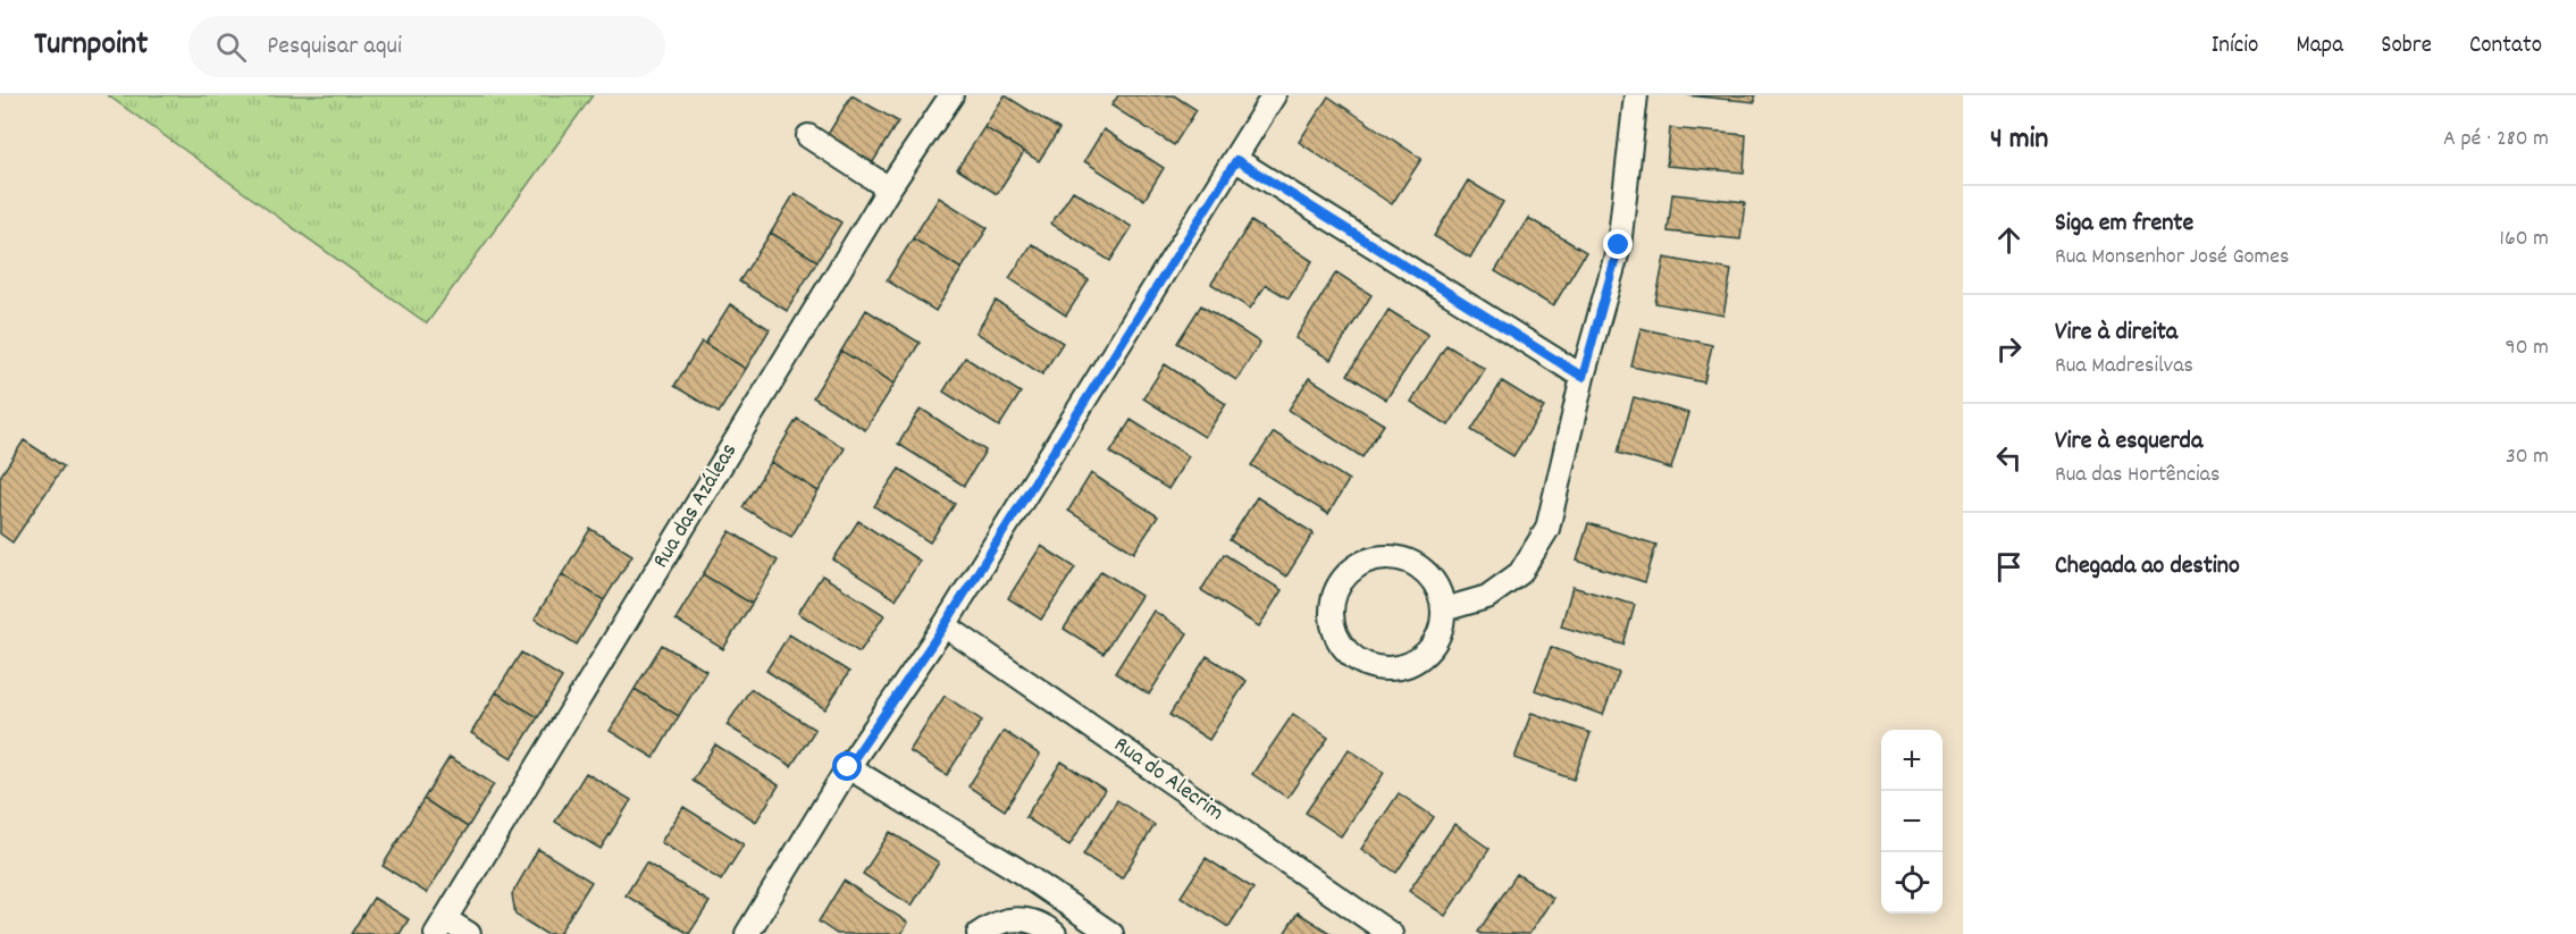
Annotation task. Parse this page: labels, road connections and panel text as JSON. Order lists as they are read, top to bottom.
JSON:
{
  "streets": {
    "street": ["Rua das Azáleas", "Rua do Alecrim"]
  },
  "page": {
    "header": "Turnpoint",
    "search": "Pesquisar aqui",
    "nav": [
      "Início",
      "Mapa",
      "Sobre",
      "Contato"
    ],
    "heading": ["4 min", "A pé · 280 m"],
    "list": [
      ["Siga em frente", "Rua Monsenhor José Gomes", "160 m"],
      ["Vire à direita", "Rua Madresilvas", "90 m"],
      ["Vire à esquerda", "Rua das Hortências", "30 m"],
      "Chegada ao destino"
    ],
    "map_buttons": ["+", "−"]
  }
}
